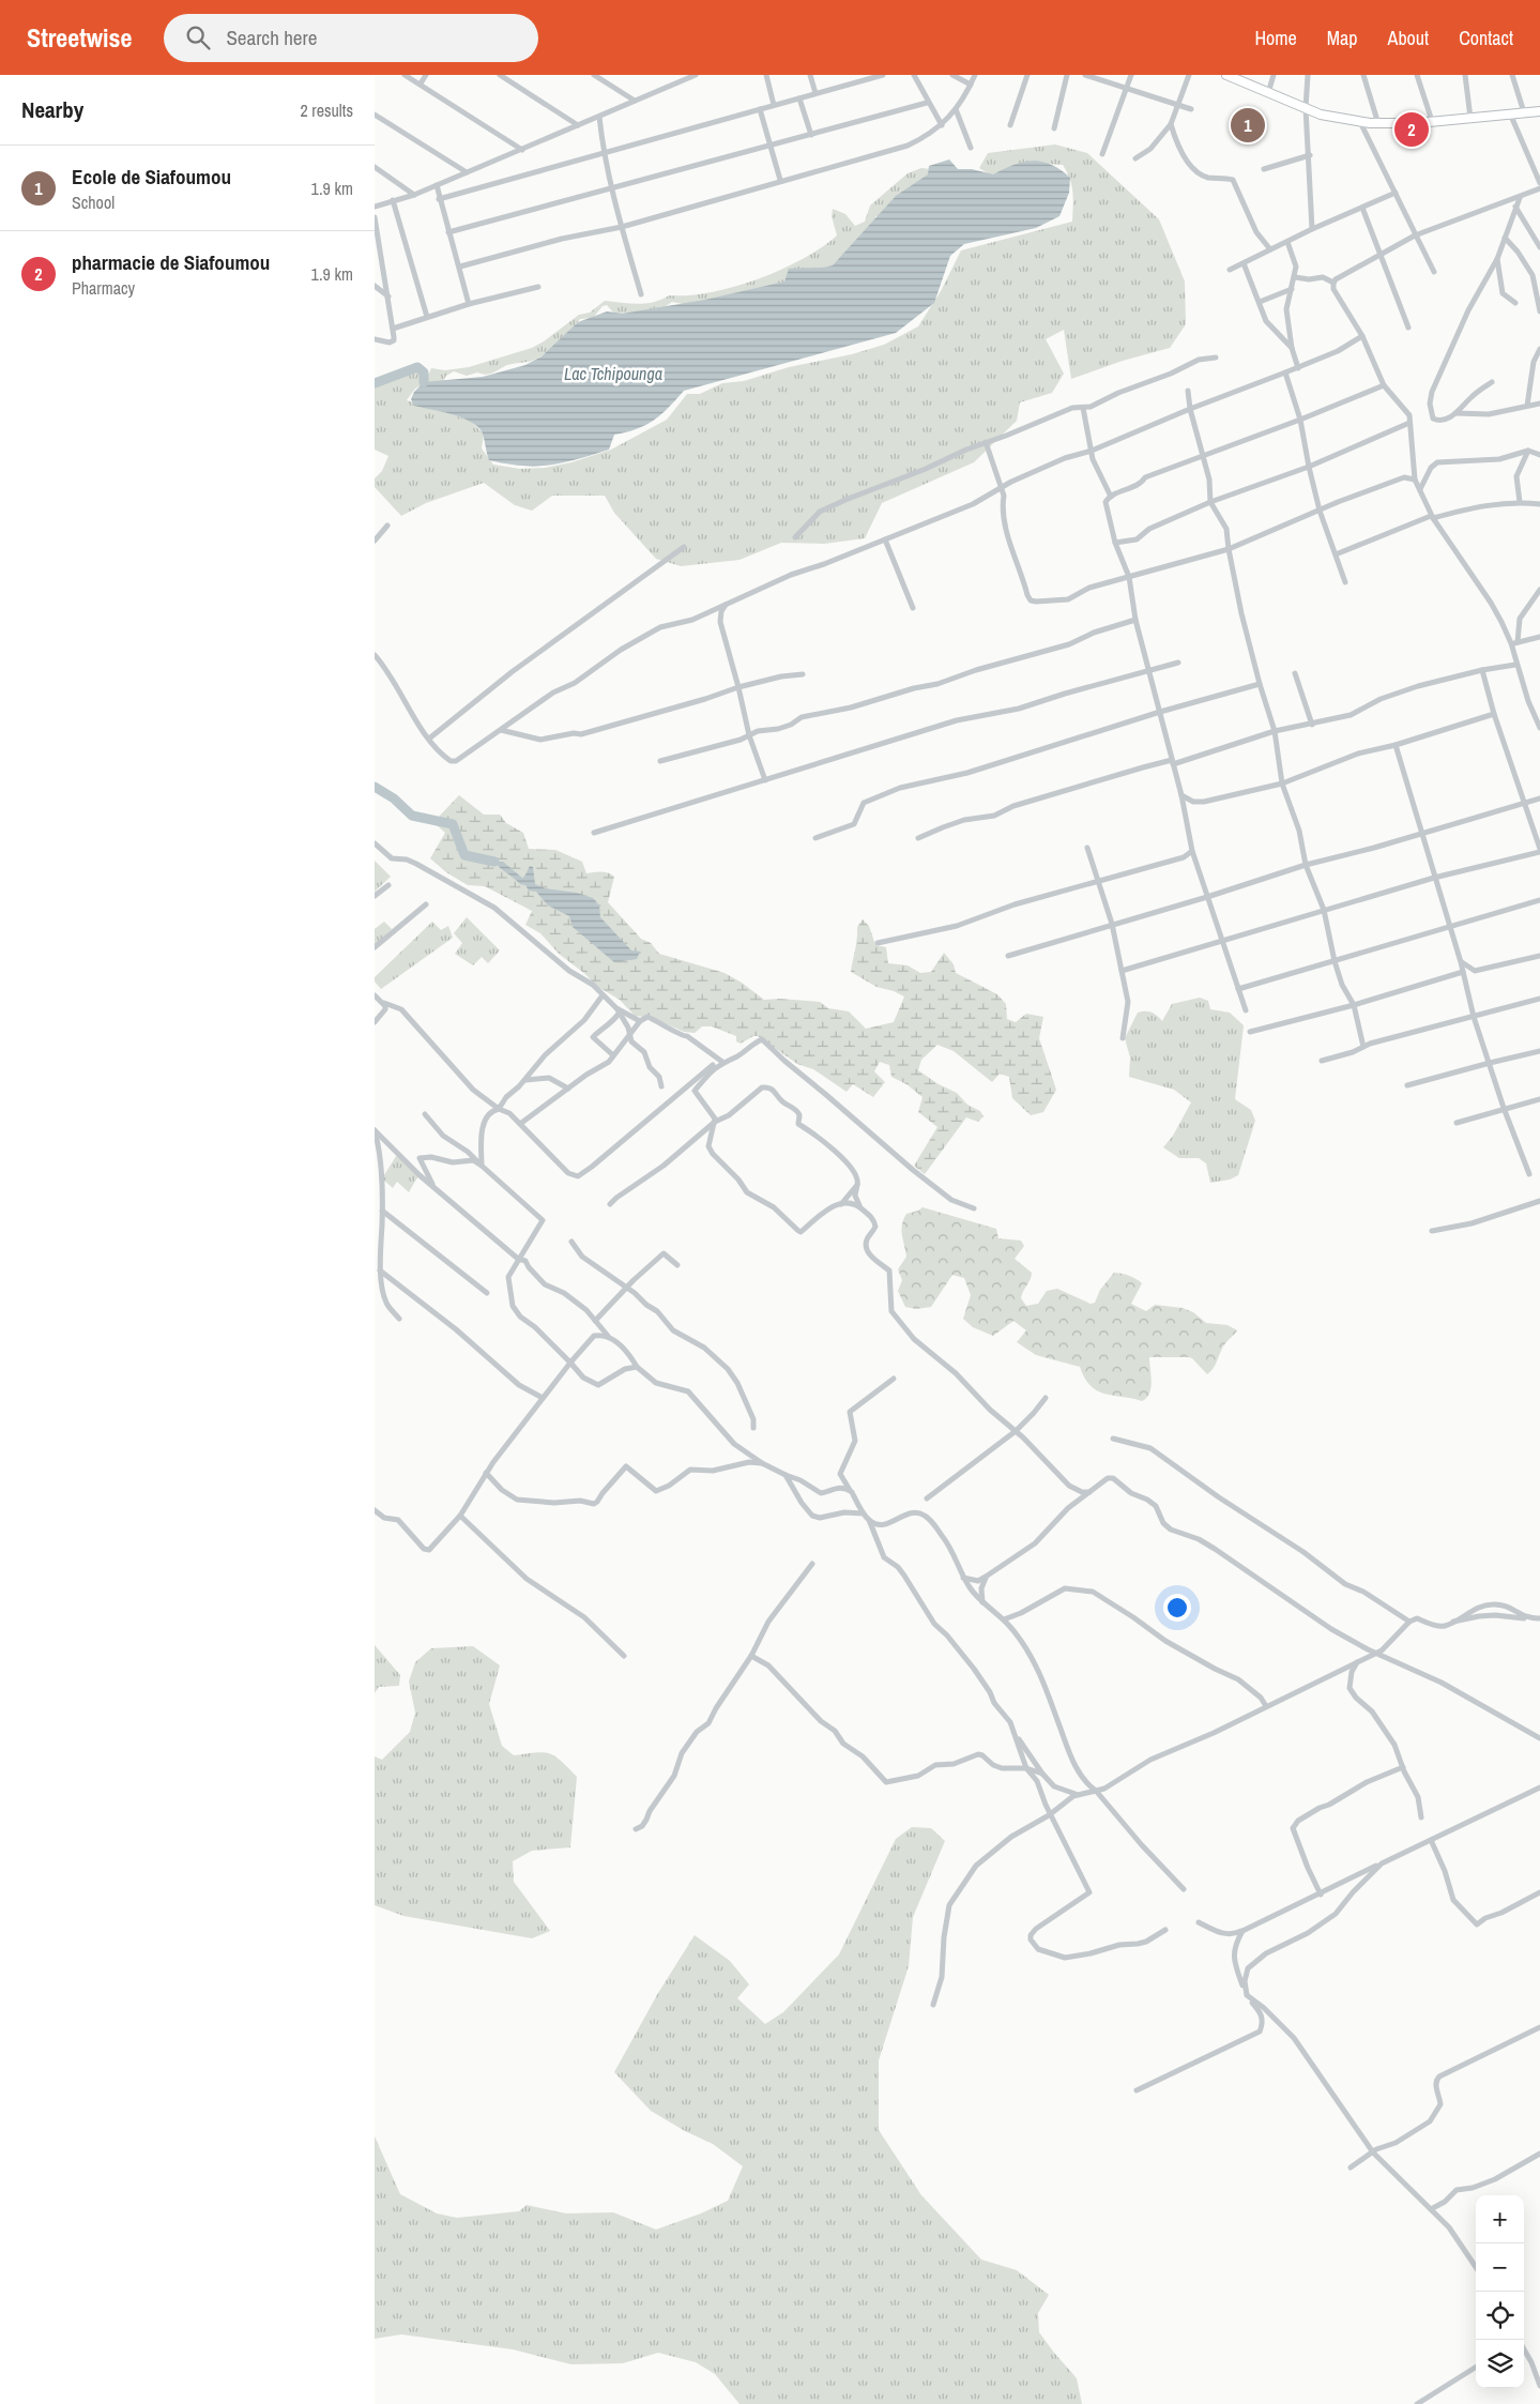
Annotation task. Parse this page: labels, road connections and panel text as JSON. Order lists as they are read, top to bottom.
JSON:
{
  "water": ["Lac Tchipounga"],
  "page": {
    "header": "Streetwise",
    "search": "Search here",
    "nav": [
      "Home",
      "Map",
      "About",
      "Contact"
    ],
    "heading": ["Nearby", "2 results"],
    "pins": ["1", "2"],
    "list": [
      {
        "mark": "1",
        "name": "Ecole de Siafoumou",
        "note": "School",
        "value": "1.9 km"
      },
      {
        "mark": "2",
        "name": "pharmacie de Siafoumou",
        "note": "Pharmacy",
        "value": "1.9 km"
      }
    ],
    "map_buttons": ["+", "−"]
  }
}
